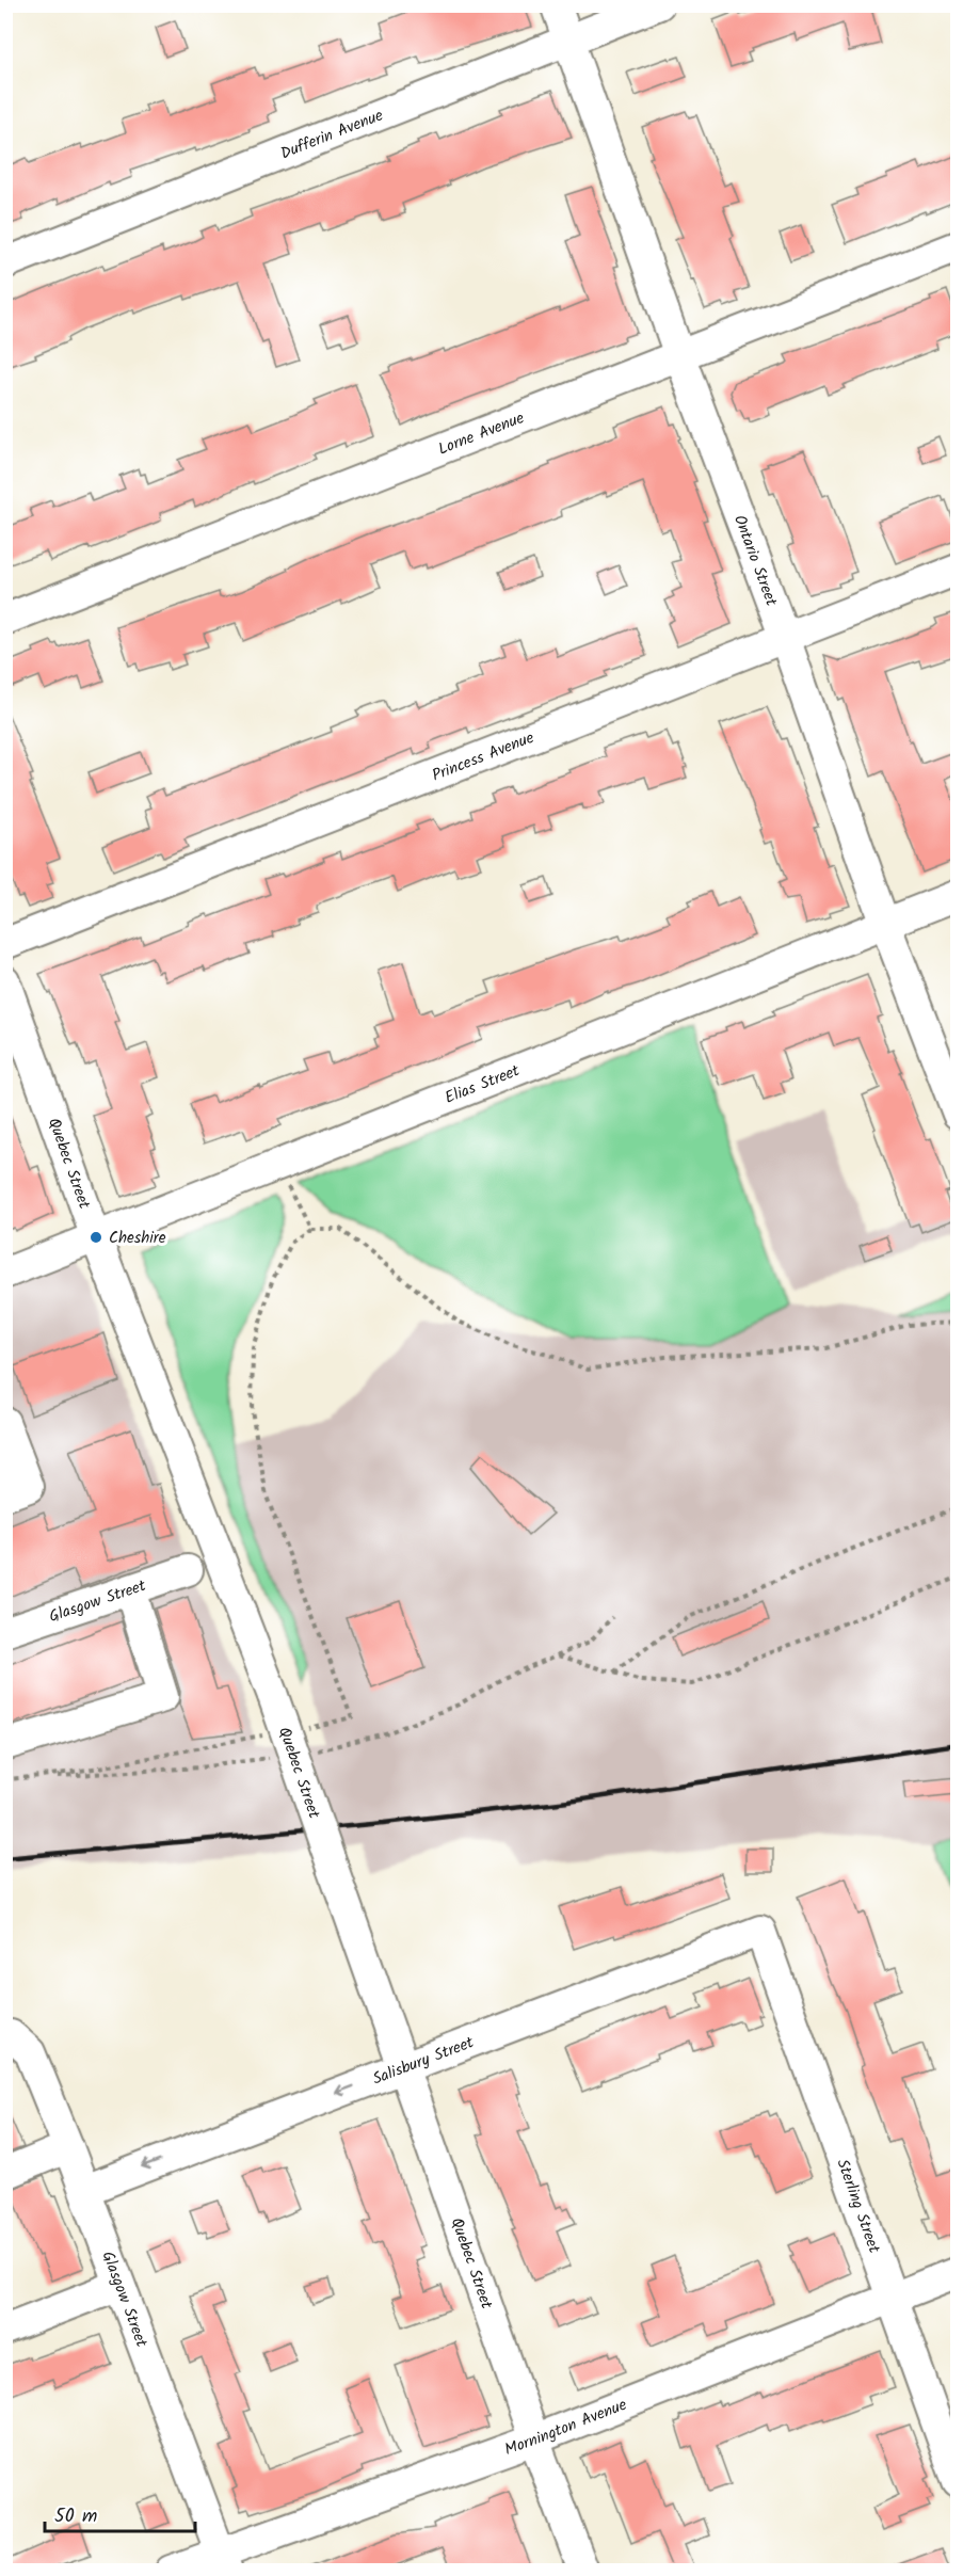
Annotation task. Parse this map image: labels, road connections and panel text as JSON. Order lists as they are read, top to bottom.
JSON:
{
  "streets": {
    "street": [
      "Dufferin Avenue",
      "Lorne Avenue",
      "Ontario Street",
      "Princess Avenue",
      "Elias Street",
      "Quebec Street",
      "Glasgow Street",
      "Salisbury Street",
      "Sterling Street",
      "Mornington Avenue"
    ]
  },
  "crossings": [
    ["Dufferin Avenue", "Ontario Street"],
    ["Lorne Avenue", "Ontario Street"],
    ["Ontario Street", "Princess Avenue"],
    ["Ontario Street", "Elias Street"],
    ["Elias Street", "Quebec Street"],
    ["Quebec Street", "Salisbury Street"],
    ["Quebec Street", "Mornington Avenue"],
    ["Glasgow Street", "Salisbury Street"],
    ["Glasgow Street", "Mornington Avenue"],
    ["Salisbury Street", "Sterling Street"],
    ["Sterling Street", "Mornington Avenue"]
  ],
  "one_way": ["Salisbury Street"],
  "places": ["Cheshire"],
  "scale_bar": "50 m"
}
